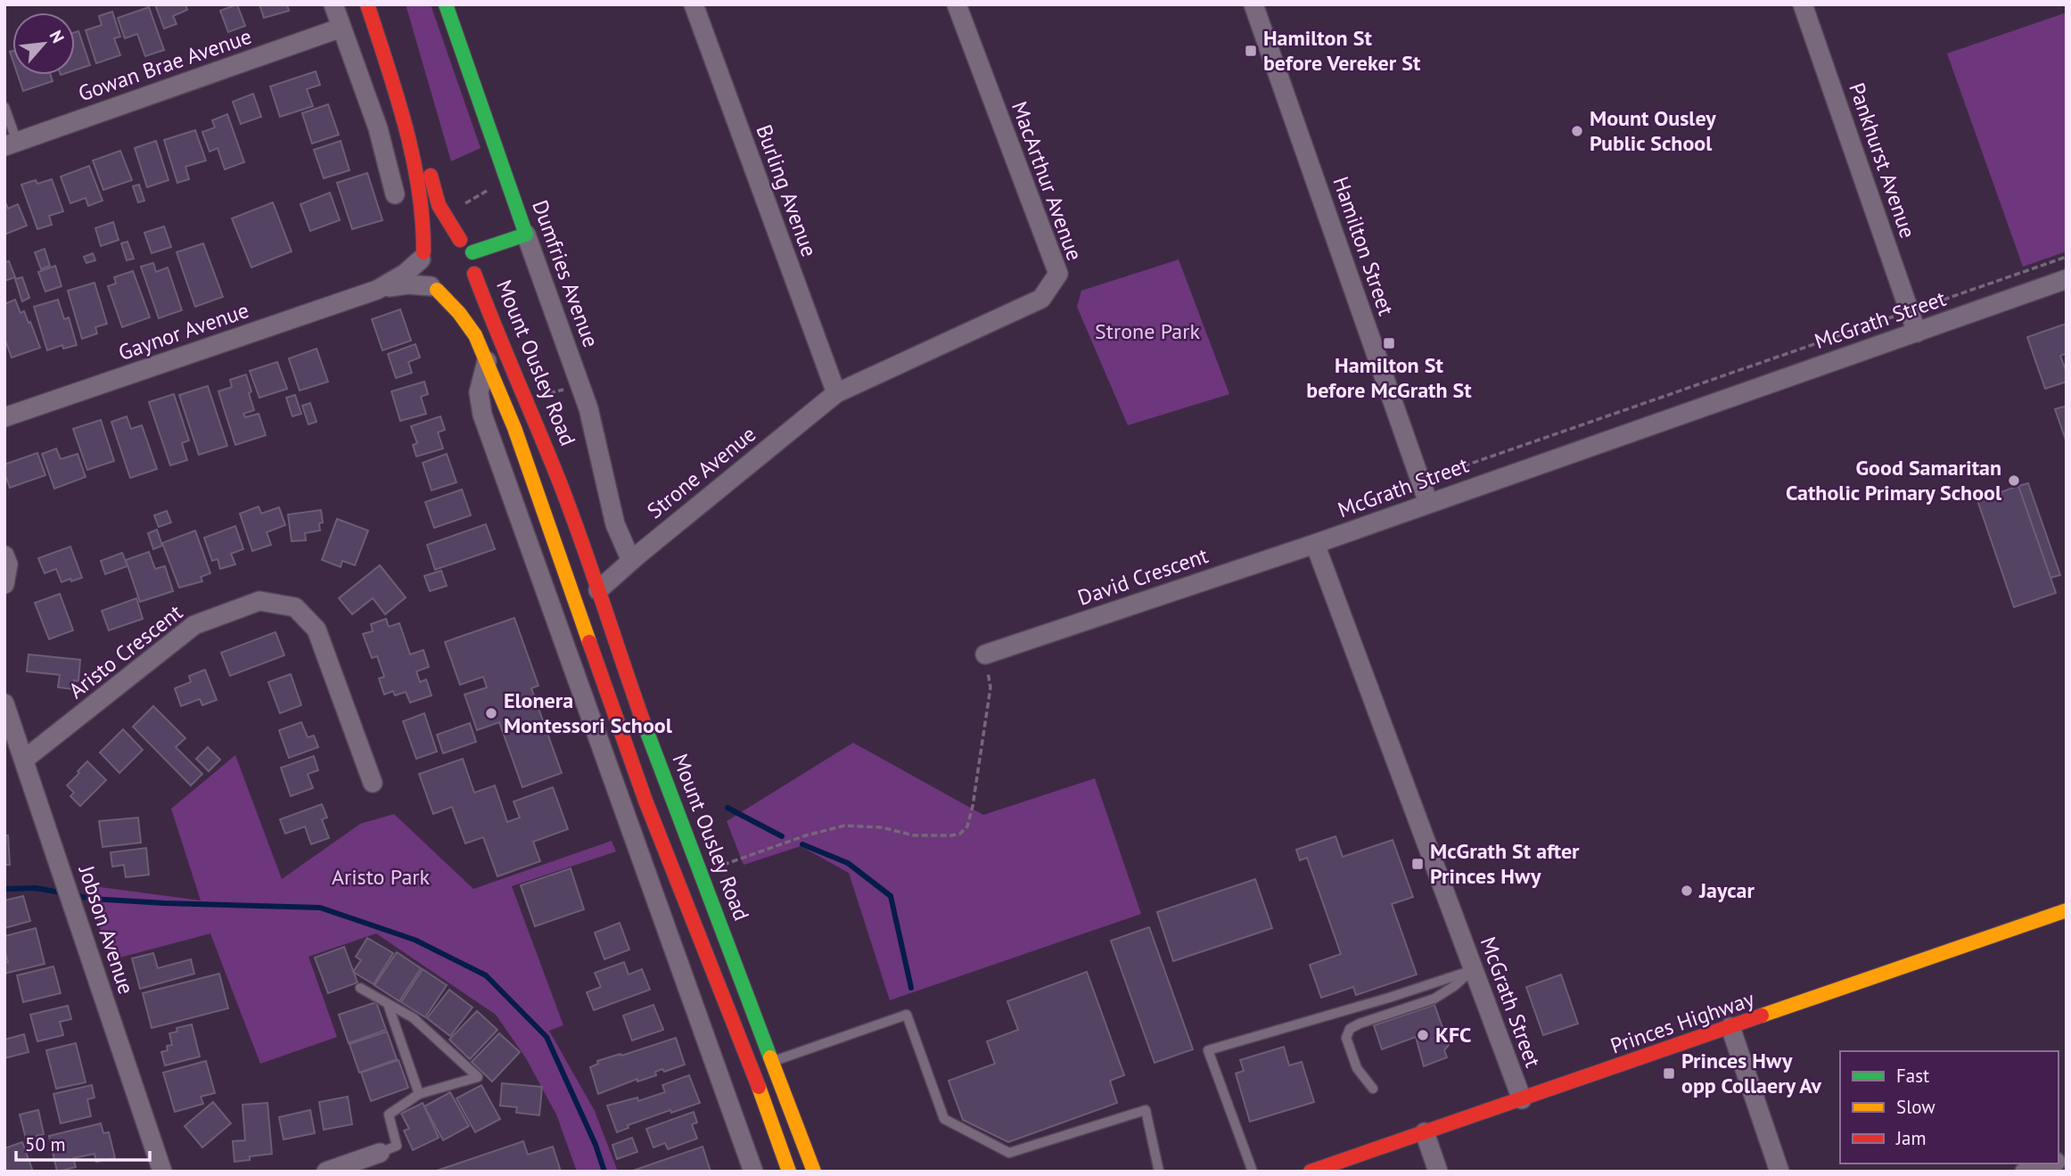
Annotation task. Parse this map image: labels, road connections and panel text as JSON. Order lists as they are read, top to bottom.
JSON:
{
  "streets": {
    "main road": ["Dumfries Avenue", "Mount Ousley Road", "Princes Highway"],
    "street": [
      "Gowan Brae Avenue",
      "Pankhurst Avenue",
      "MacArthur Avenue",
      "Burling Avenue",
      "Hamilton Street",
      "McGrath Street",
      "Gaynor Avenue",
      "Strone Avenue",
      "David Crescent",
      "Aristo Crescent",
      "Jobson Avenue"
    ]
  },
  "crossings": [
    ["Pankhurst Avenue", "McGrath Street"],
    ["MacArthur Avenue", "Burling Avenue"],
    ["MacArthur Avenue", "Strone Avenue"],
    ["Burling Avenue", "Strone Avenue"],
    ["Hamilton Street", "McGrath Street"],
    ["Dumfries Avenue", "Strone Avenue"],
    ["McGrath Street", "David Crescent"],
    ["McGrath Street", "Princes Highway"],
    ["Gaynor Avenue", "Mount Ousley Road"],
    ["Mount Ousley Road", "Strone Avenue"],
    ["Aristo Crescent", "Jobson Avenue"]
  ],
  "parks": ["Strone Park", "Aristo Park"],
  "places": {
    "transit": [
      "Hamilton St before Vereker St",
      "Hamilton St before McGrath St",
      "McGrath St after Princes Hwy",
      "Princes Hwy opp Collaery Av"
    ],
    "other": [
      "Mount Ousley Public School",
      "Good Samaritan Catholic Primary School",
      "Elonera Montessori School",
      "Jaycar",
      "KFC"
    ]
  },
  "legend": ["Fast", "Slow", "Jam"],
  "scale_bar": "50 m",
  "north": "top right"
}
